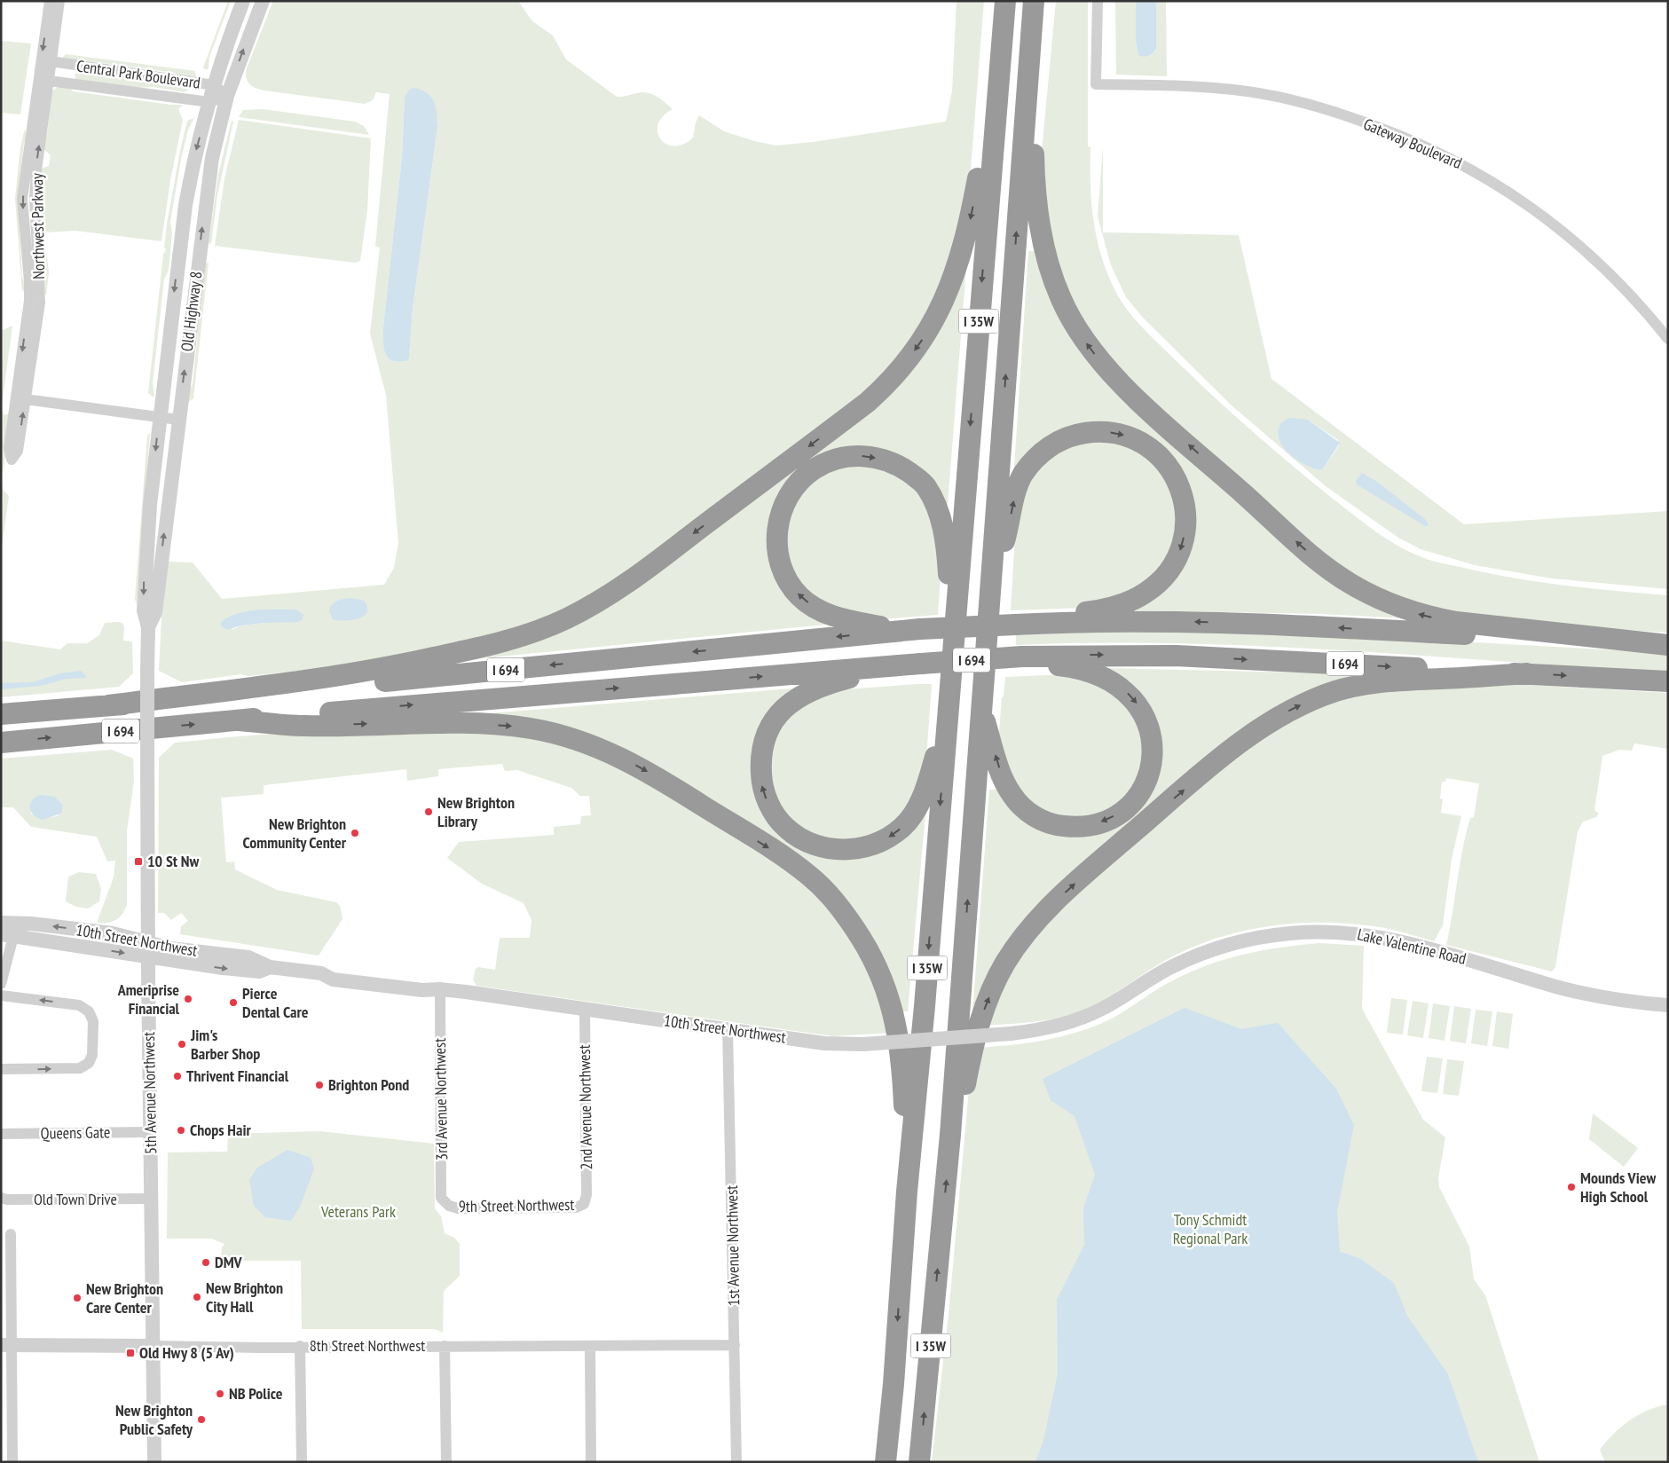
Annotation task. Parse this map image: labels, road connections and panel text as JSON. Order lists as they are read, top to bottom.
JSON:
{
  "streets": {
    "highway": ["I 35W", "I 694"],
    "street": [
      "Central Park Boulevard",
      "Gateway Boulevard",
      "Northwest Parkway",
      "Old Highway 8",
      "10th Street Northwest",
      "Lake Valentine Road",
      "5th Avenue Northwest",
      "3rd Avenue Northwest",
      "2nd Avenue Northwest",
      "Queens Gate",
      "Old Town Drive",
      "9th Street Northwest",
      "1st Avenue Northwest",
      "8th Street Northwest"
    ]
  },
  "crossings": [
    ["Central Park Boulevard", "Northwest Parkway"],
    ["Central Park Boulevard", "Old Highway 8"],
    ["Old Highway 8", "5th Avenue Northwest"],
    ["10th Street Northwest", "Lake Valentine Road"],
    ["10th Street Northwest", "5th Avenue Northwest"],
    ["10th Street Northwest", "3rd Avenue Northwest"],
    ["10th Street Northwest", "2nd Avenue Northwest"],
    ["10th Street Northwest", "1st Avenue Northwest"],
    ["5th Avenue Northwest", "Queens Gate"],
    ["5th Avenue Northwest", "Old Town Drive"],
    ["5th Avenue Northwest", "8th Street Northwest"],
    ["3rd Avenue Northwest", "9th Street Northwest"],
    ["2nd Avenue Northwest", "9th Street Northwest"],
    ["1st Avenue Northwest", "8th Street Northwest"]
  ],
  "parks": ["Veterans Park", "Tony Schmidt Regional Park"],
  "places": {
    "other": [
      "New Brighton Library",
      "New Brighton Community Center",
      "Ameriprise Financial",
      "Pierce Dental Care",
      "Jim's Barber Shop",
      "Thrivent Financial",
      "Brighton Pond",
      "Chops Hair",
      "Mounds View High School",
      "DMV",
      "New Brighton City Hall",
      "New Brighton Care Center",
      "NB Police",
      "New Brighton Public Safety"
    ],
    "transit": ["10 St Nw", "Old Hwy 8 (5 Av)"]
  }
}
